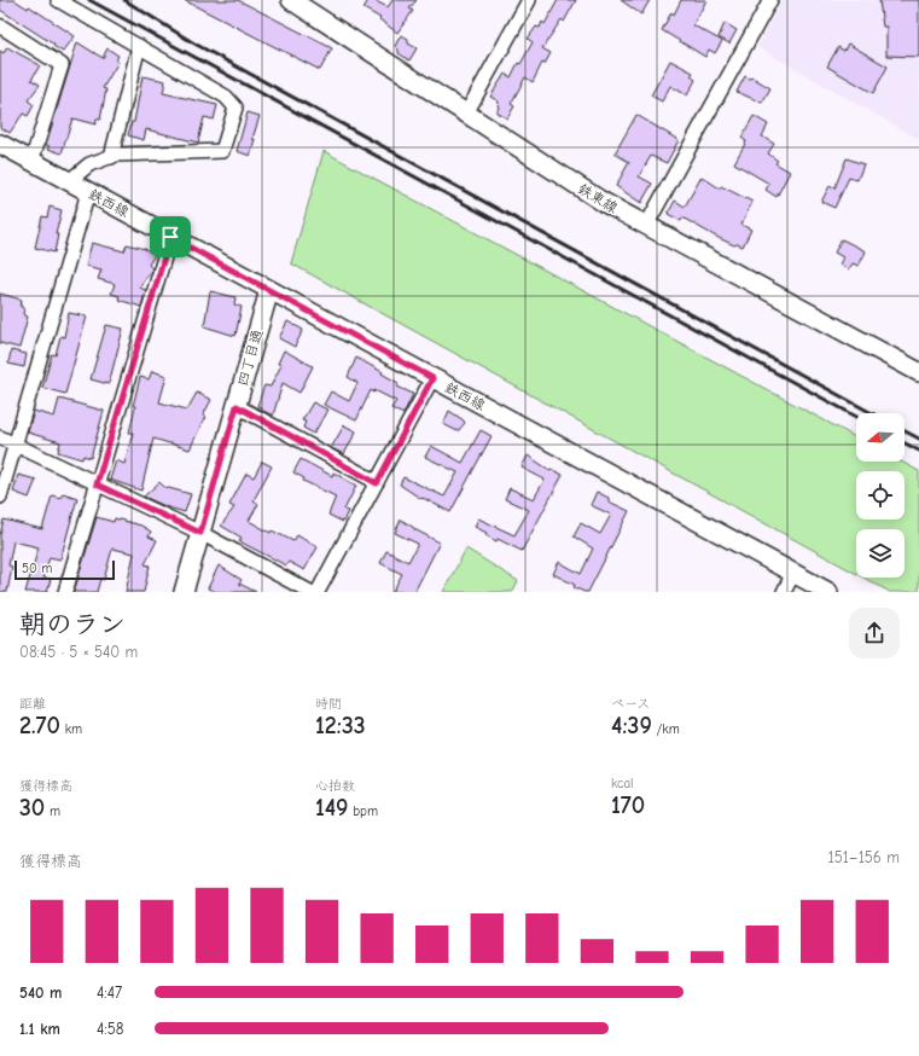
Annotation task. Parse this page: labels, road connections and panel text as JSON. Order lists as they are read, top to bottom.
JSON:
{
  "streets": {
    "street": ["鉄東線", "鉄西線", "四丁目通"]
  },
  "crossings": [
    ["鉄西線", "四丁目通"]
  ],
  "scale_bar": "50 m",
  "north": "left",
  "page": {
    "scale": "50 m",
    "heading": ["朝のラン", "08:45 · 5 × 540 m"],
    "stats": [
      ["距離", "2.70 km"],
      ["時間", "12:33"],
      ["ペース", "4:39 /km"],
      ["獲得標高", "30 m"],
      ["心拍数", "149 bpm"],
      ["kcal", "170"]
    ],
    "chart": ["獲得標高", "151–156 m"],
    "list": [
      {
        "name": "540 m",
        "note": "4:47"
      },
      {
        "name": "1.1 km",
        "note": "4:58"
      }
    ]
  }
}
